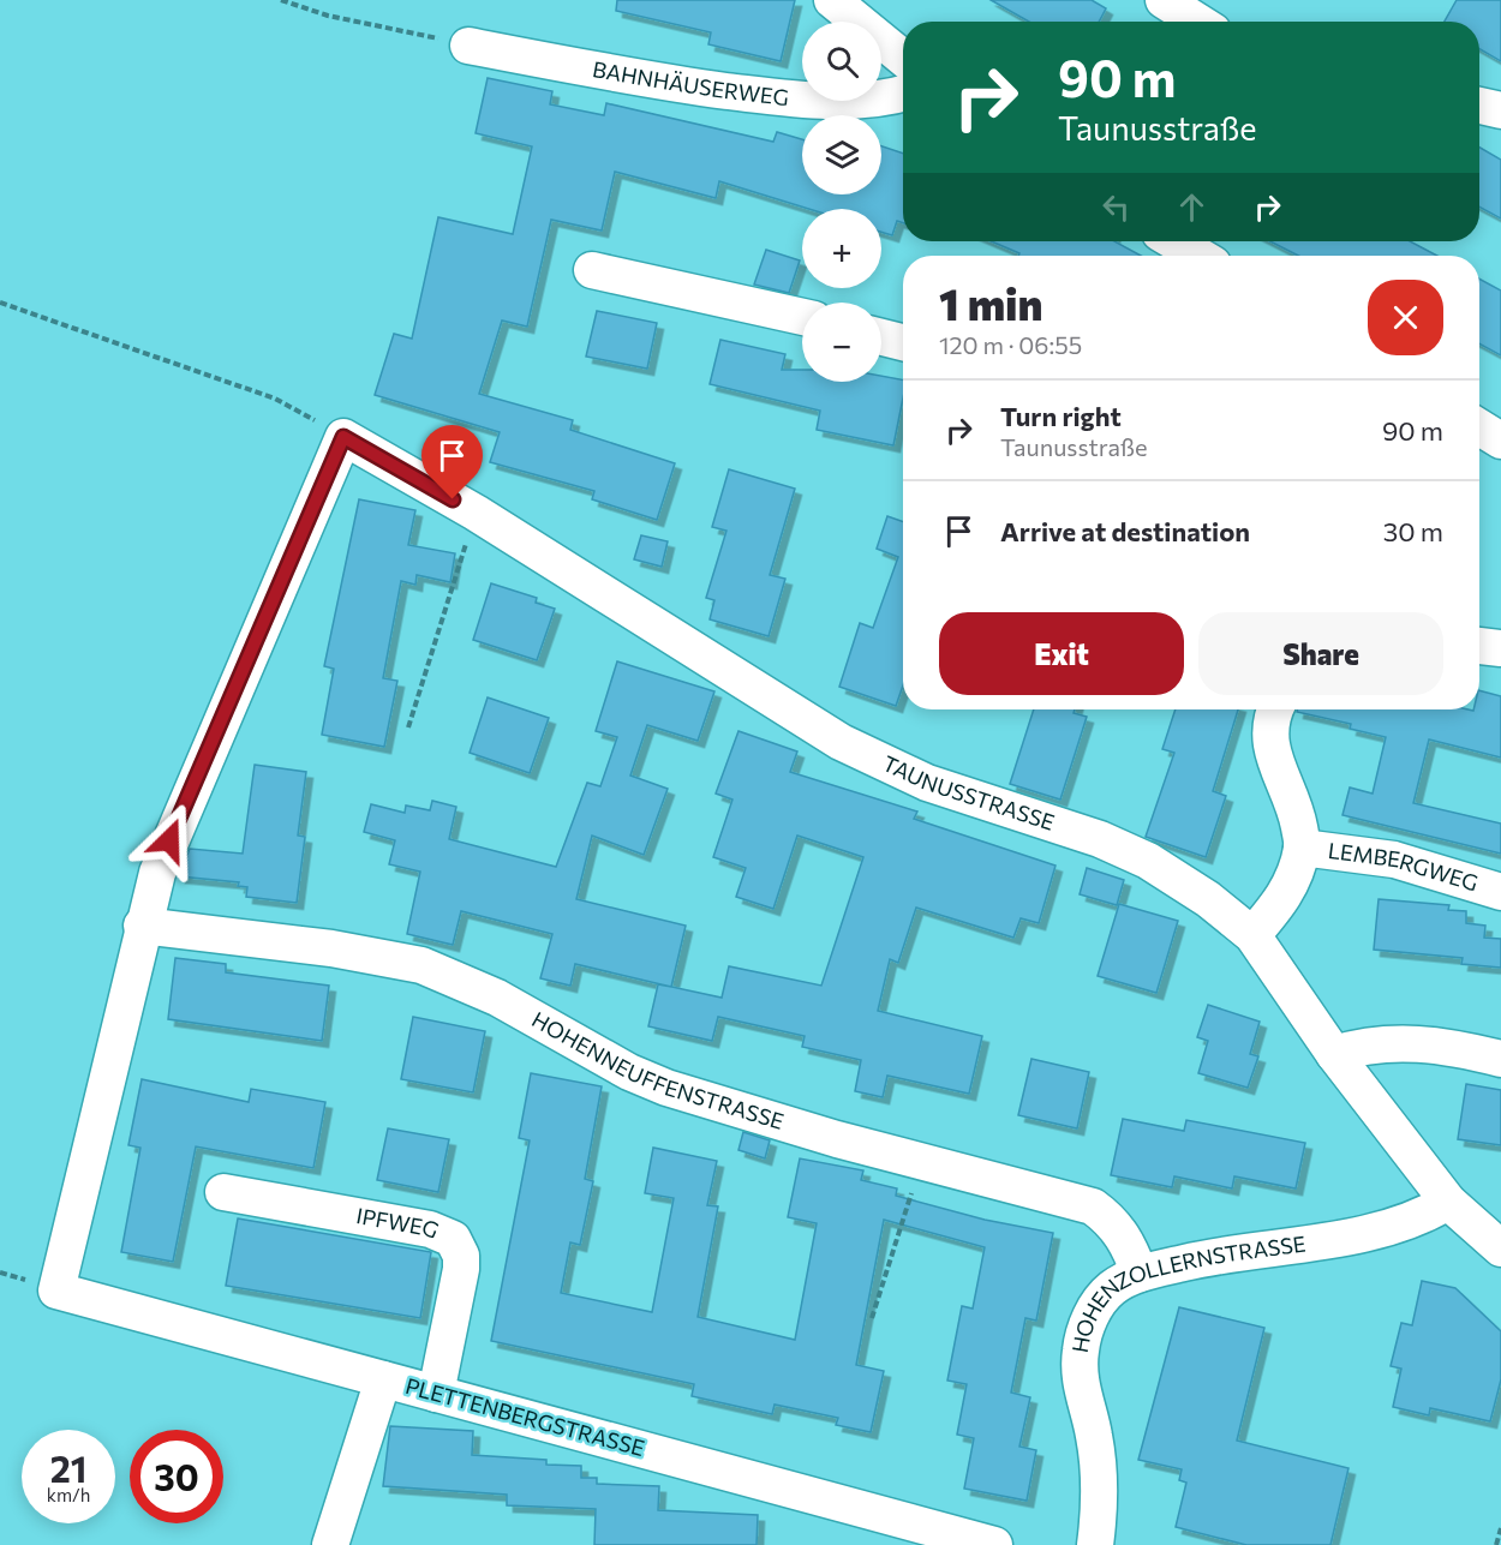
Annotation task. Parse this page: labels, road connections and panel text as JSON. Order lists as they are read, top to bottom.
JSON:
{
  "streets": {
    "street": [
      "BAHNHÄUSERWEG",
      "TAUNUSSTRASSE",
      "LEMBERGWEG",
      "HOHENNEUFFENSTRASSE",
      "IPFWEG",
      "HOHENZOLLERNSTRASSE",
      "PLETTENBERGSTRASSE"
    ]
  },
  "crossings": [
    ["TAUNUSSTRASSE", "HOHENZOLLERNSTRASSE"],
    ["HOHENNEUFFENSTRASSE", "HOHENZOLLERNSTRASSE"],
    ["HOHENNEUFFENSTRASSE", "PLETTENBERGSTRASSE"],
    ["IPFWEG", "PLETTENBERGSTRASSE"]
  ],
  "page": {
    "map_buttons": ["+", "−"],
    "turn": ["90 m", "Taunusstraße"],
    "heading": ["1 min", "120 m · 06:55"],
    "list": [
      {
        "name": "Turn right",
        "note": "Taunusstraße",
        "value": "90 m"
      },
      {
        "name": "Arrive at destination",
        "value": "30 m"
      }
    ],
    "buttons": ["Exit", "Share"],
    "speed": "21 km/h",
    "limit": "30"
  }
}
